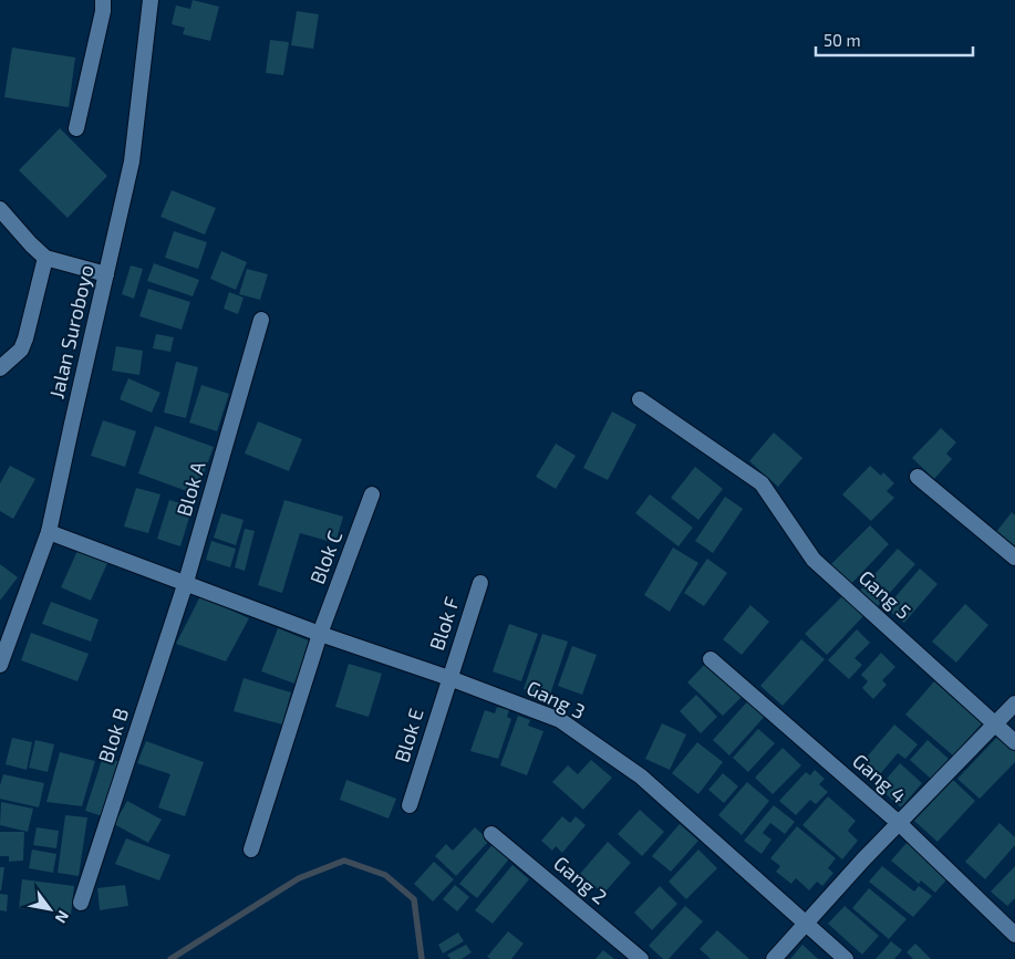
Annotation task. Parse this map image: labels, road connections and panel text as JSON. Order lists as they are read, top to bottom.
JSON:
{
  "streets": {
    "street": [
      "Jalan Suroboyo",
      "Blok A",
      "Blok C",
      "Gang 5",
      "Blok F",
      "Gang 3",
      "Blok B",
      "Blok E",
      "Gang 4",
      "Gang 2"
    ]
  },
  "crossings": [
    ["Jalan Suroboyo", "Gang 3"],
    ["Blok A", "Gang 3"],
    ["Blok A", "Blok B"],
    ["Blok C", "Gang 3"],
    ["Blok F", "Gang 3"],
    ["Blok F", "Blok E"],
    ["Gang 3", "Blok B"],
    ["Gang 3", "Blok E"]
  ],
  "scale_bar": "50 m",
  "north": "bottom right"
}
